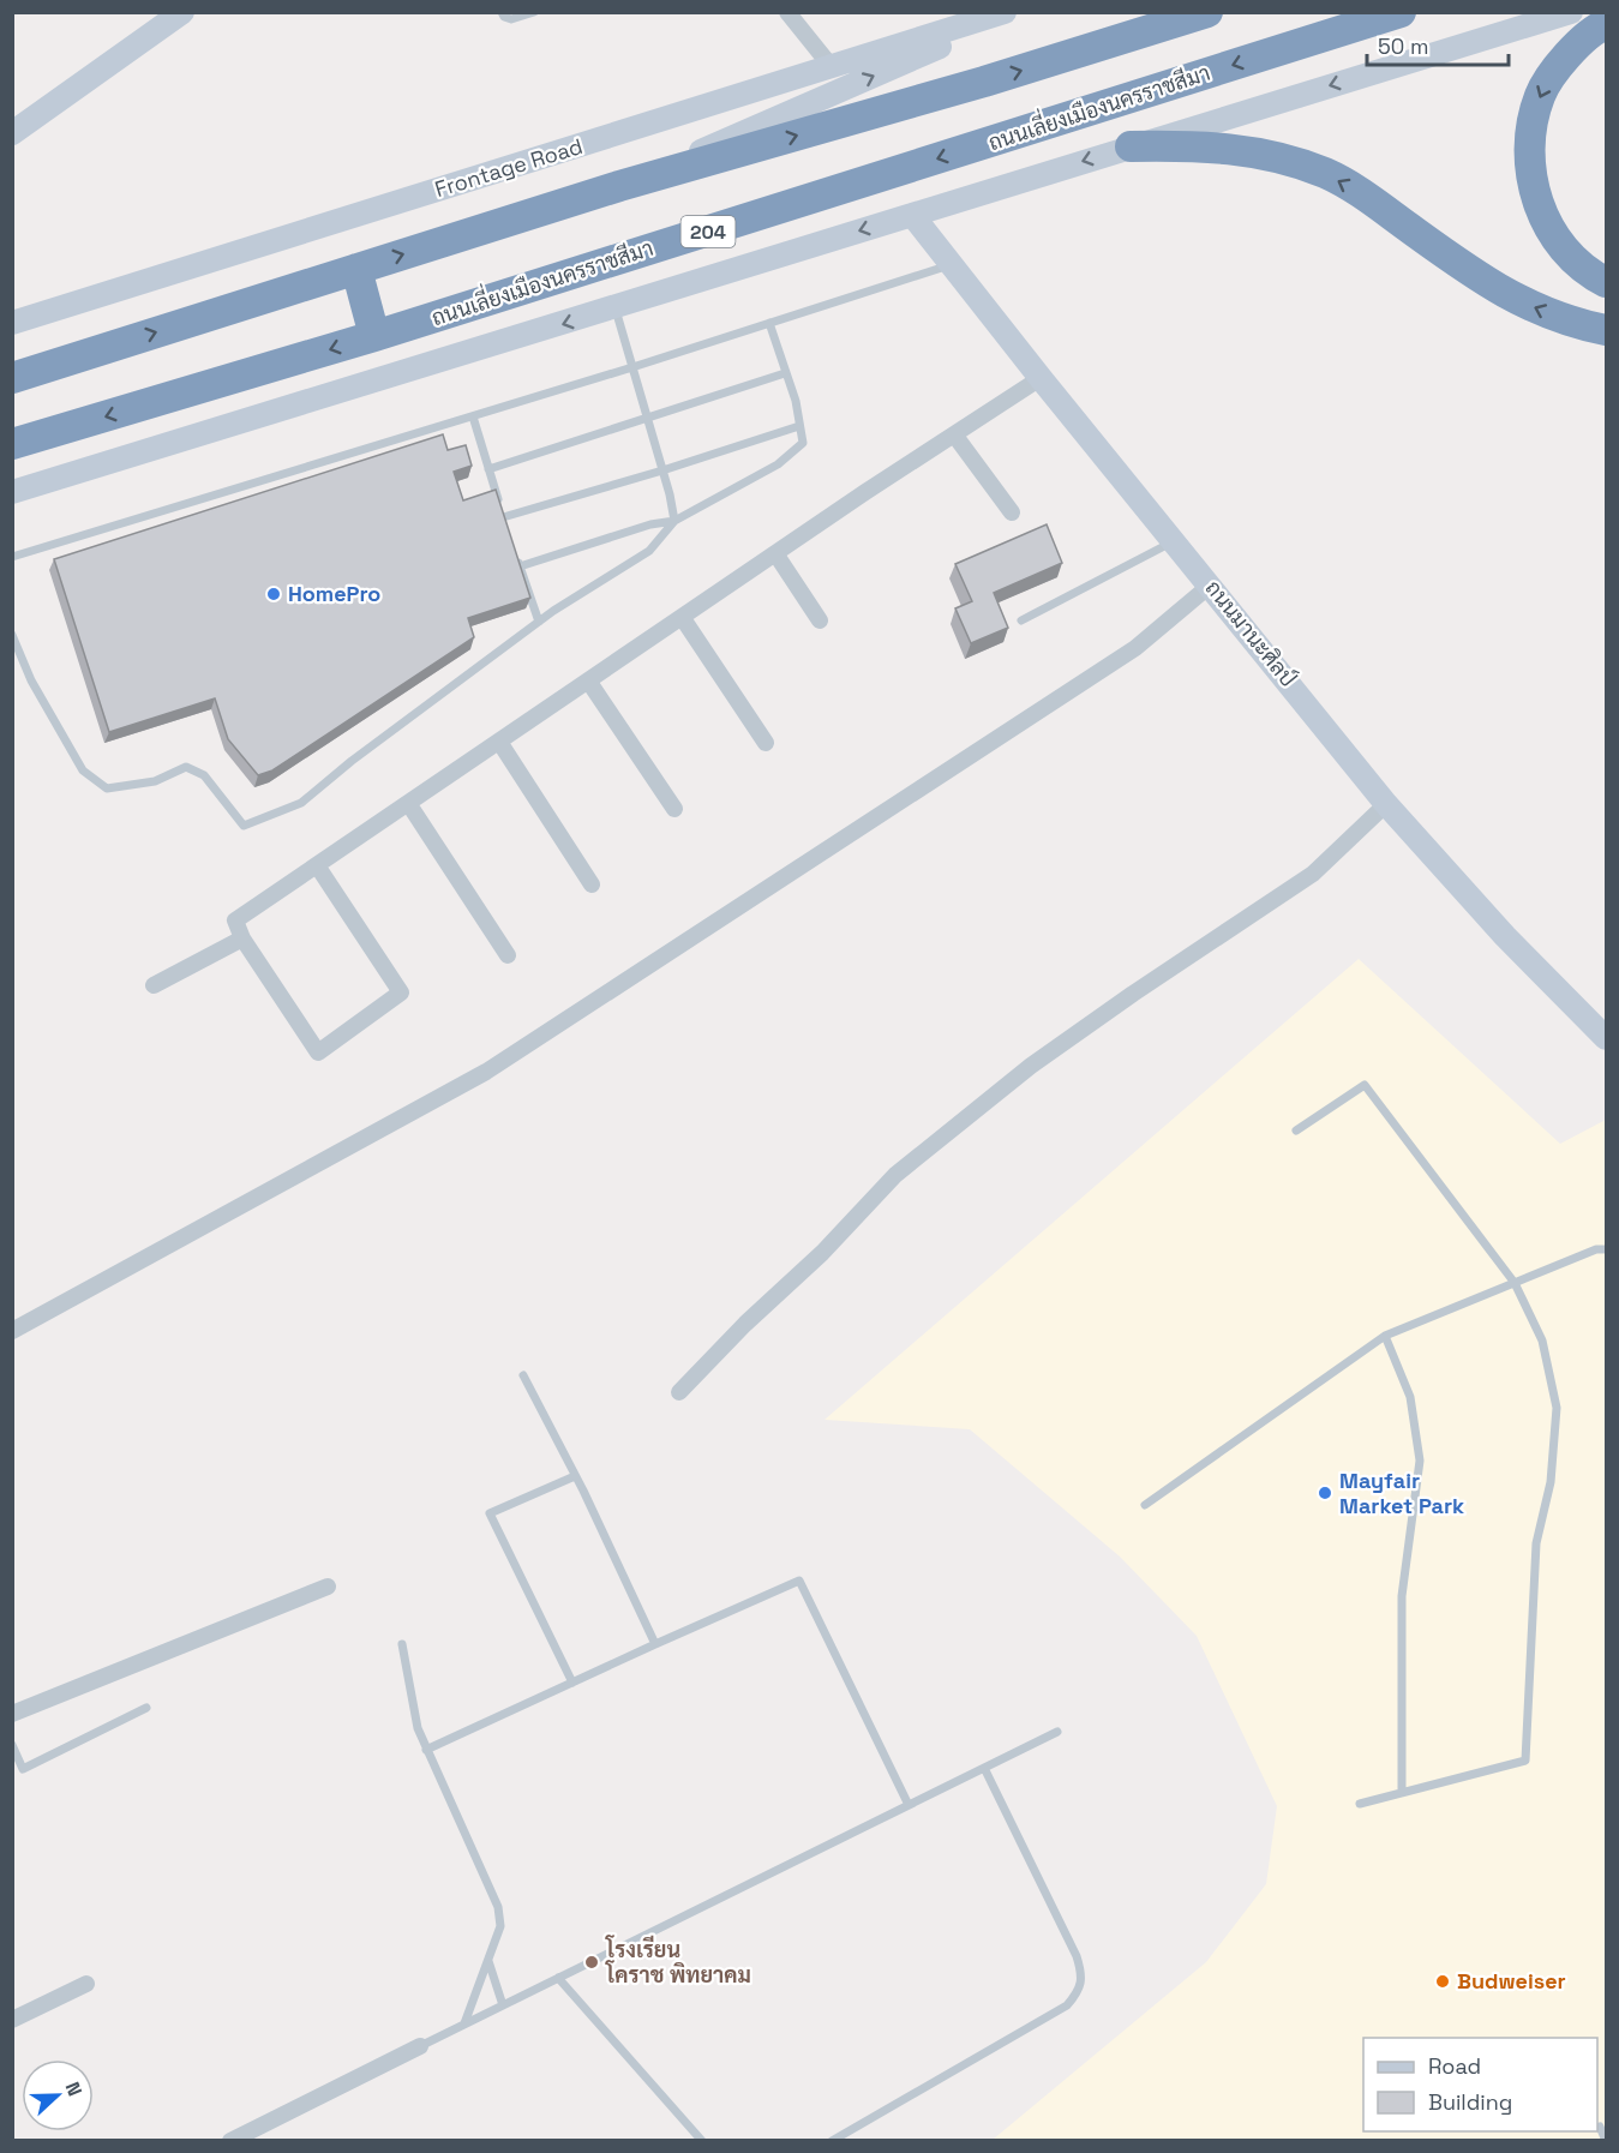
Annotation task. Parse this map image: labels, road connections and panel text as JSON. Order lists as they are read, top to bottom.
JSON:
{
  "streets": {
    "highway": ["ถนนเลี่ยงเมืองนครราชสีมา", "204"],
    "main road": ["Frontage Road", "ถนนมานะศิลป์"]
  },
  "places": [
    "HomePro",
    "Mayfair Market Park",
    "โรงเรียน โคราช พิทยาคม",
    "Budweiser"
  ],
  "legend": ["Road", "Building"],
  "scale_bar": "50 m",
  "north": "right"
}
